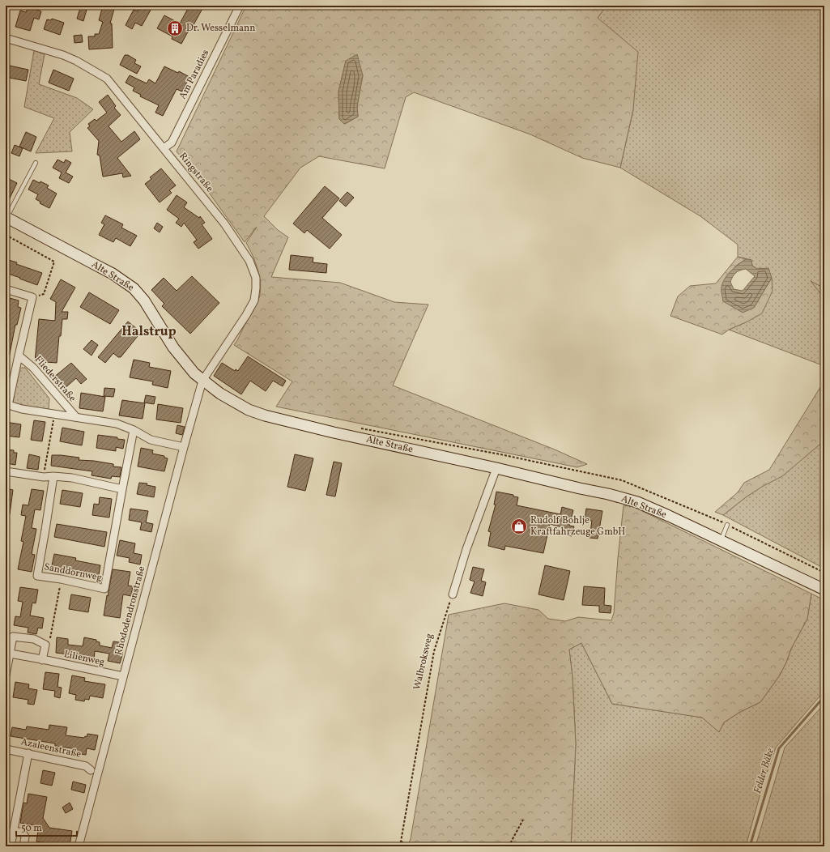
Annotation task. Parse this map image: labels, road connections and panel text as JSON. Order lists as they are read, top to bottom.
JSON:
{
  "streets": {
    "street": [
      "Am Paradies",
      "Ringstraße",
      "Alte Straße",
      "Fliederstraße",
      "Sanddornweg",
      "Rhododendronstraße",
      "Lilienweg",
      "Azaleenstraße"
    ],
    "path": ["Walbroksweg"]
  },
  "crossings": [
    ["Am Paradies", "Ringstraße"],
    ["Ringstraße", "Alte Straße"],
    ["Ringstraße", "Rhododendronstraße"],
    ["Alte Straße", "Rhododendronstraße"],
    ["Fliederstraße", "Sanddornweg"],
    ["Fliederstraße", "Rhododendronstraße"],
    ["Rhododendronstraße", "Lilienweg"]
  ],
  "districts": ["Halstrup"],
  "water": ["Felder Bäke"],
  "places": {
    "building": ["Dr. Wesselmann"],
    "shop": ["Rudolf Bohlje Kraftfahrzeuge GmbH"]
  },
  "scale_bar": "50 m"
}
